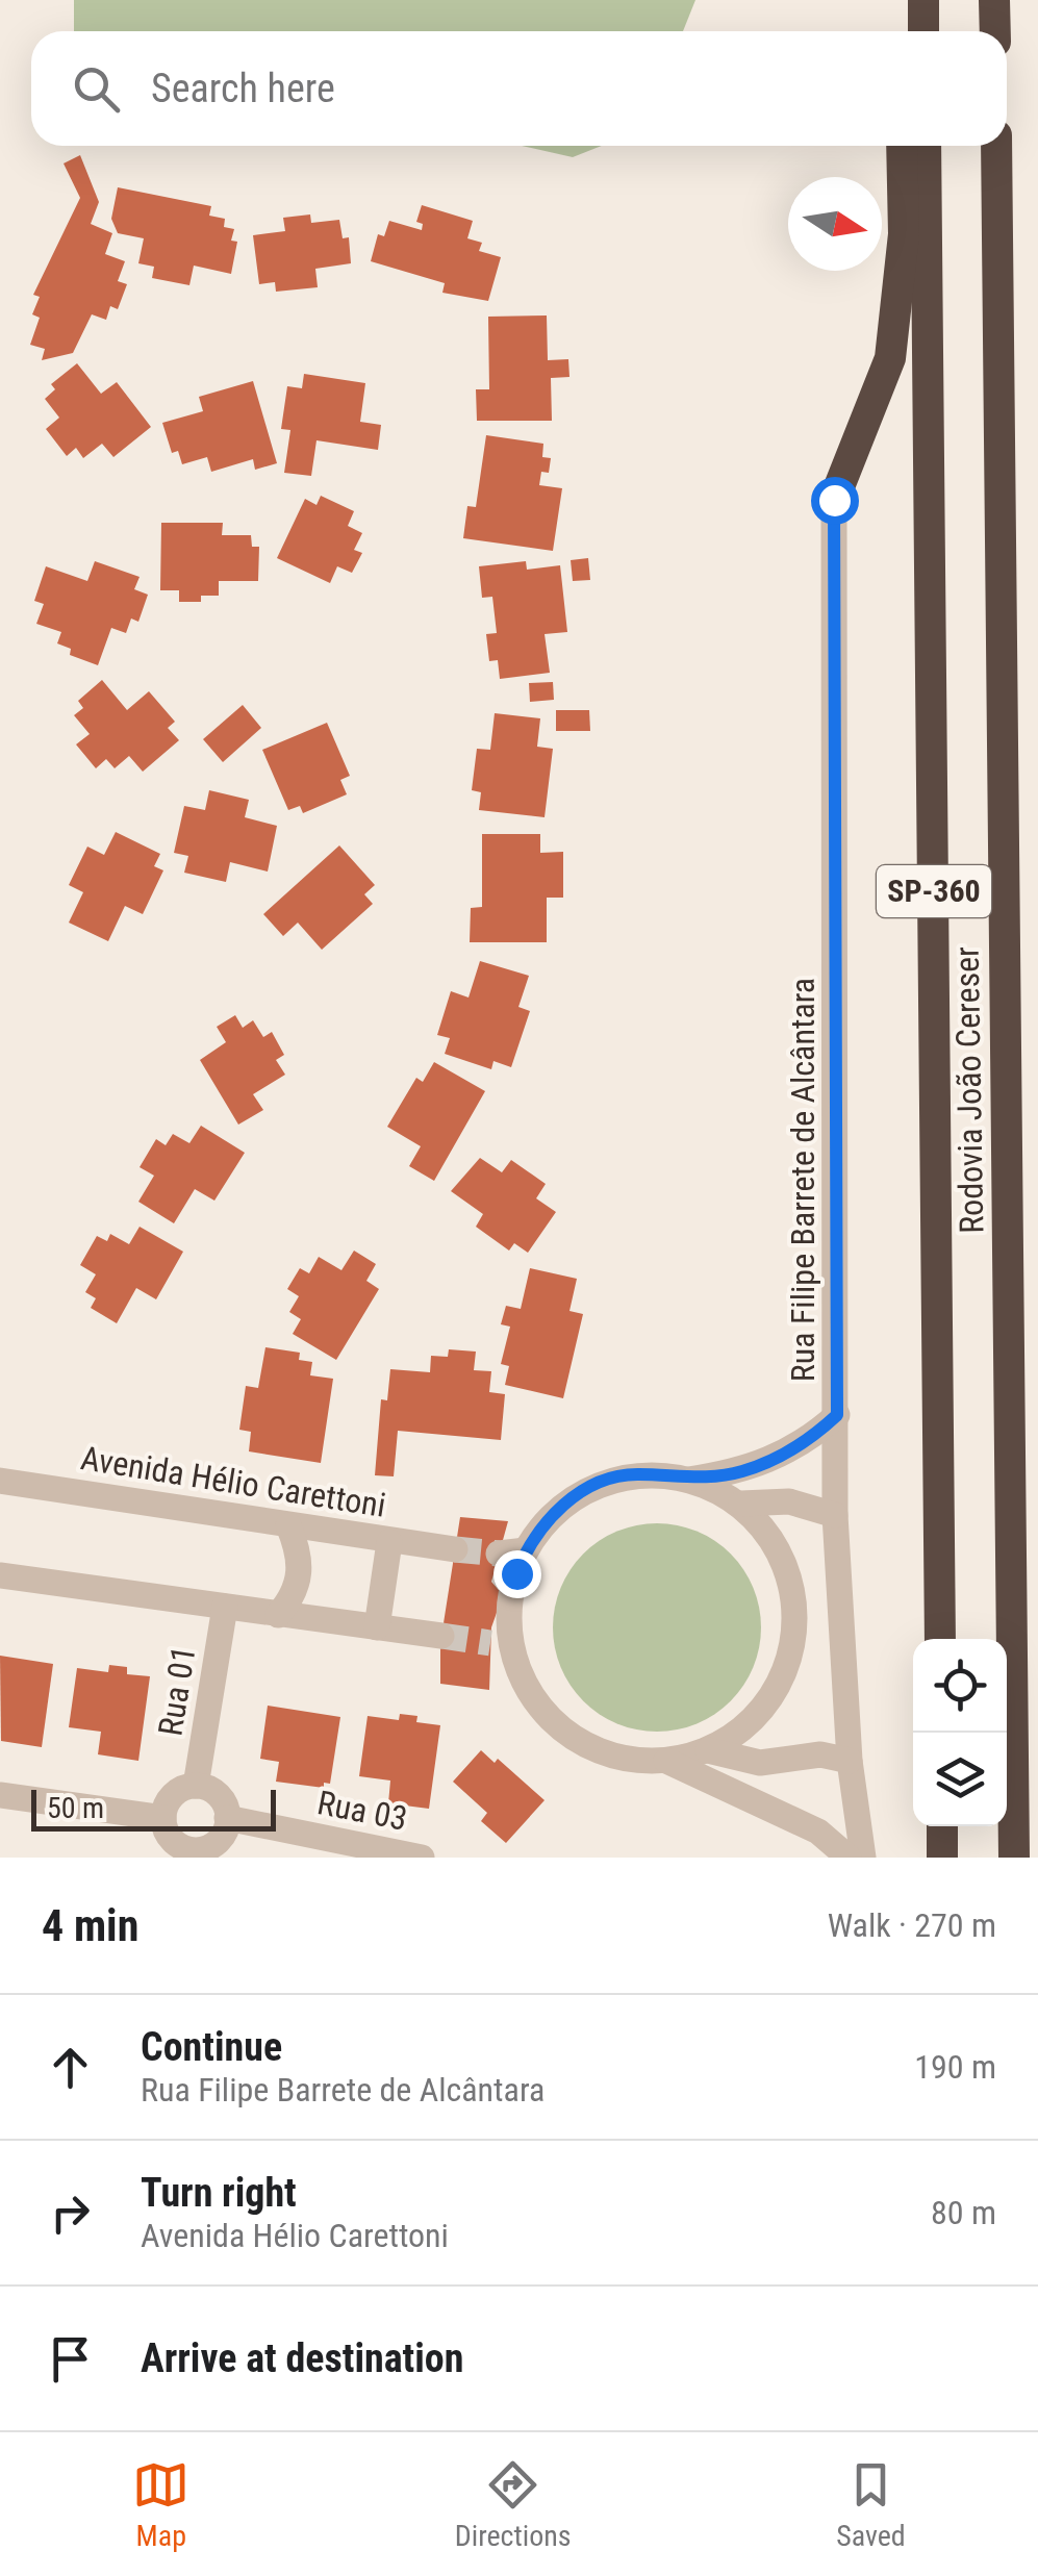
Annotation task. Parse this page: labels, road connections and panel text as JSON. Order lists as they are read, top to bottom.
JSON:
{
  "streets": {
    "highway": ["SP-360", "Rodovia João Cereser"],
    "street": [
      "Rua Filipe Barrete de Alcântara",
      "Avenida Hélio Carettoni",
      "Rua 01",
      "Rua 03"
    ]
  },
  "crossings": [
    ["Rua 01", "Rua 03"]
  ],
  "scale_bar": "50 m",
  "north": "right",
  "page": {
    "search": "Search here",
    "scale": "50 m",
    "heading": ["4 min", "Walk · 270 m"],
    "list": [
      ["Continue", "Rua Filipe Barrete de Alcântara", "190 m"],
      ["Turn right", "Avenida Hélio Carettoni", "80 m"],
      "Arrive at destination"
    ],
    "nav": ["Map", "Directions", "Saved"]
  }
}
